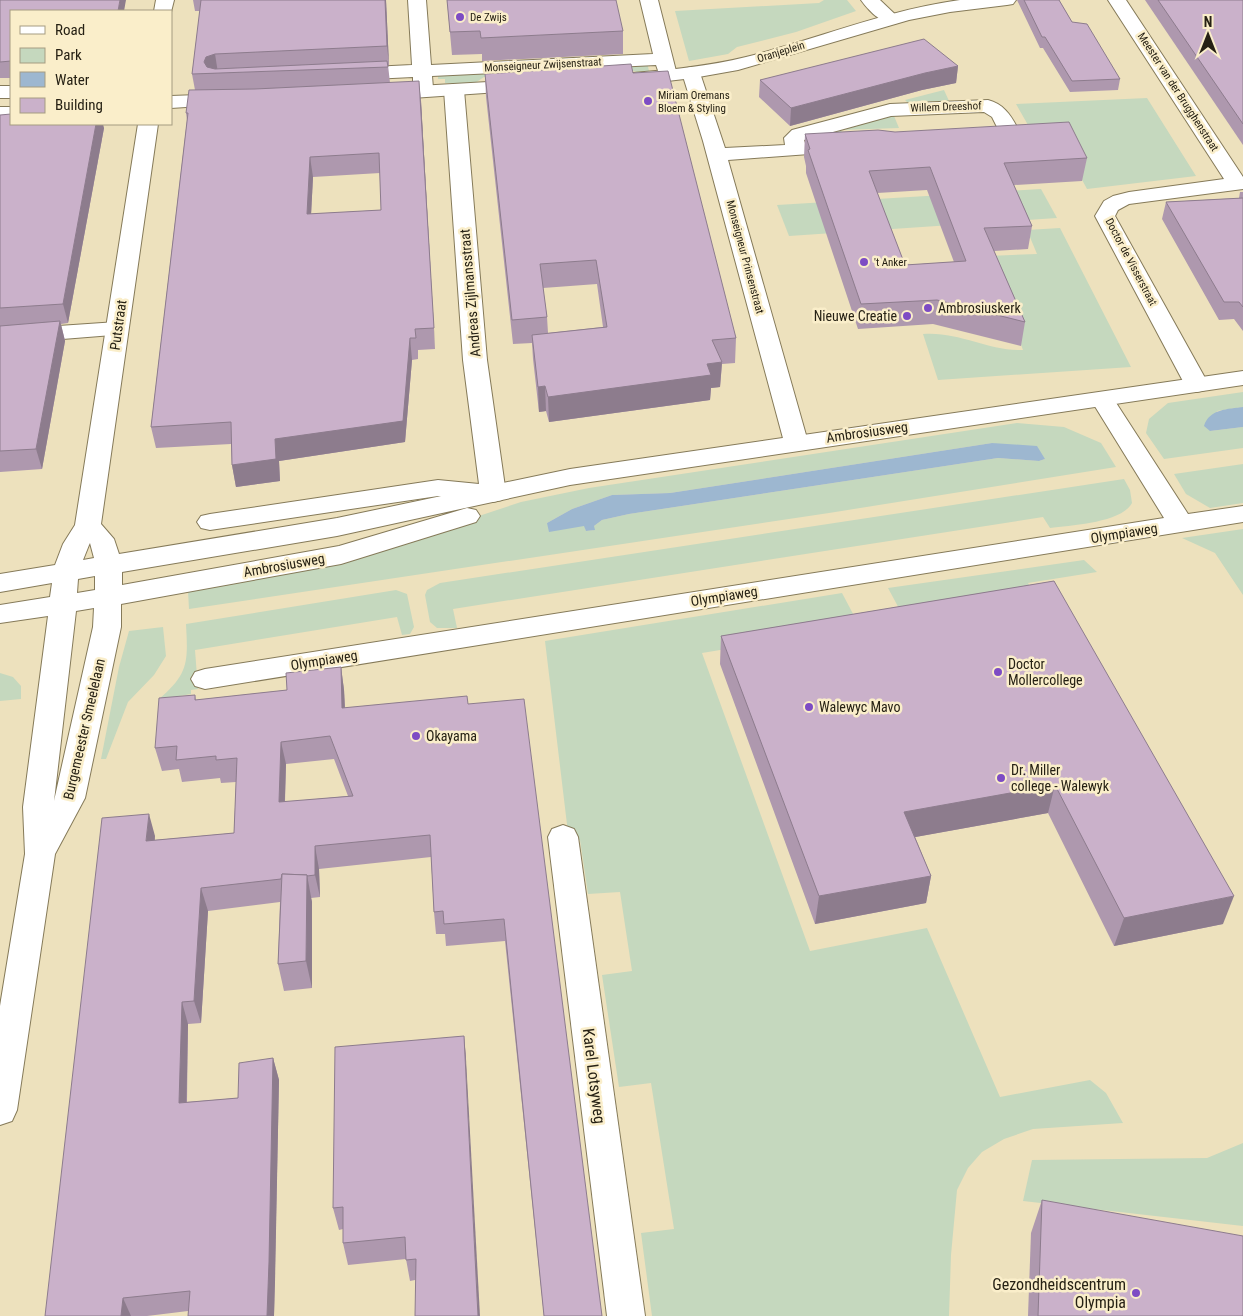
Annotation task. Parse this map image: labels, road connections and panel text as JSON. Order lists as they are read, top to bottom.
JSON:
{
  "streets": {
    "street": [
      "Oranjeplein",
      "Monseigneur Zwijsenstraat",
      "Meester van der Brugghenstraat",
      "Willem Dreeshof",
      "Monseigneur Prinsenstraat",
      "Doctor de Visserstraat",
      "Andreas Zijlmansstraat",
      "Putstraat",
      "Ambrosiusweg",
      "Olympiaweg",
      "Burgemeester Smeelelaan",
      "Karel Lotsyweg"
    ]
  },
  "crossings": [
    ["Oranjeplein", "Monseigneur Zwijsenstraat"],
    ["Oranjeplein", "Monseigneur Prinsenstraat"],
    ["Monseigneur Zwijsenstraat", "Andreas Zijlmansstraat"],
    ["Meester van der Brugghenstraat", "Doctor de Visserstraat"],
    ["Monseigneur Prinsenstraat", "Ambrosiusweg"],
    ["Doctor de Visserstraat", "Ambrosiusweg"],
    ["Andreas Zijlmansstraat", "Ambrosiusweg"],
    ["Putstraat", "Ambrosiusweg"],
    ["Putstraat", "Burgemeester Smeelelaan"],
    ["Ambrosiusweg", "Burgemeester Smeelelaan"]
  ],
  "places": [
    "De Zwijs",
    "Miriam Oremans Bloem & Styling",
    "'t Anker",
    "Ambrosiuskerk",
    "Nieuwe Creatie",
    "Doctor Mollercollege",
    "Walewyc Mavo",
    "Okayama",
    "Dr. Miller college - Walewyk",
    "Gezondheidscentrum Olympia"
  ],
  "legend": [
    "Road",
    "Park",
    "Water",
    "Building"
  ],
  "north": "top"
}
